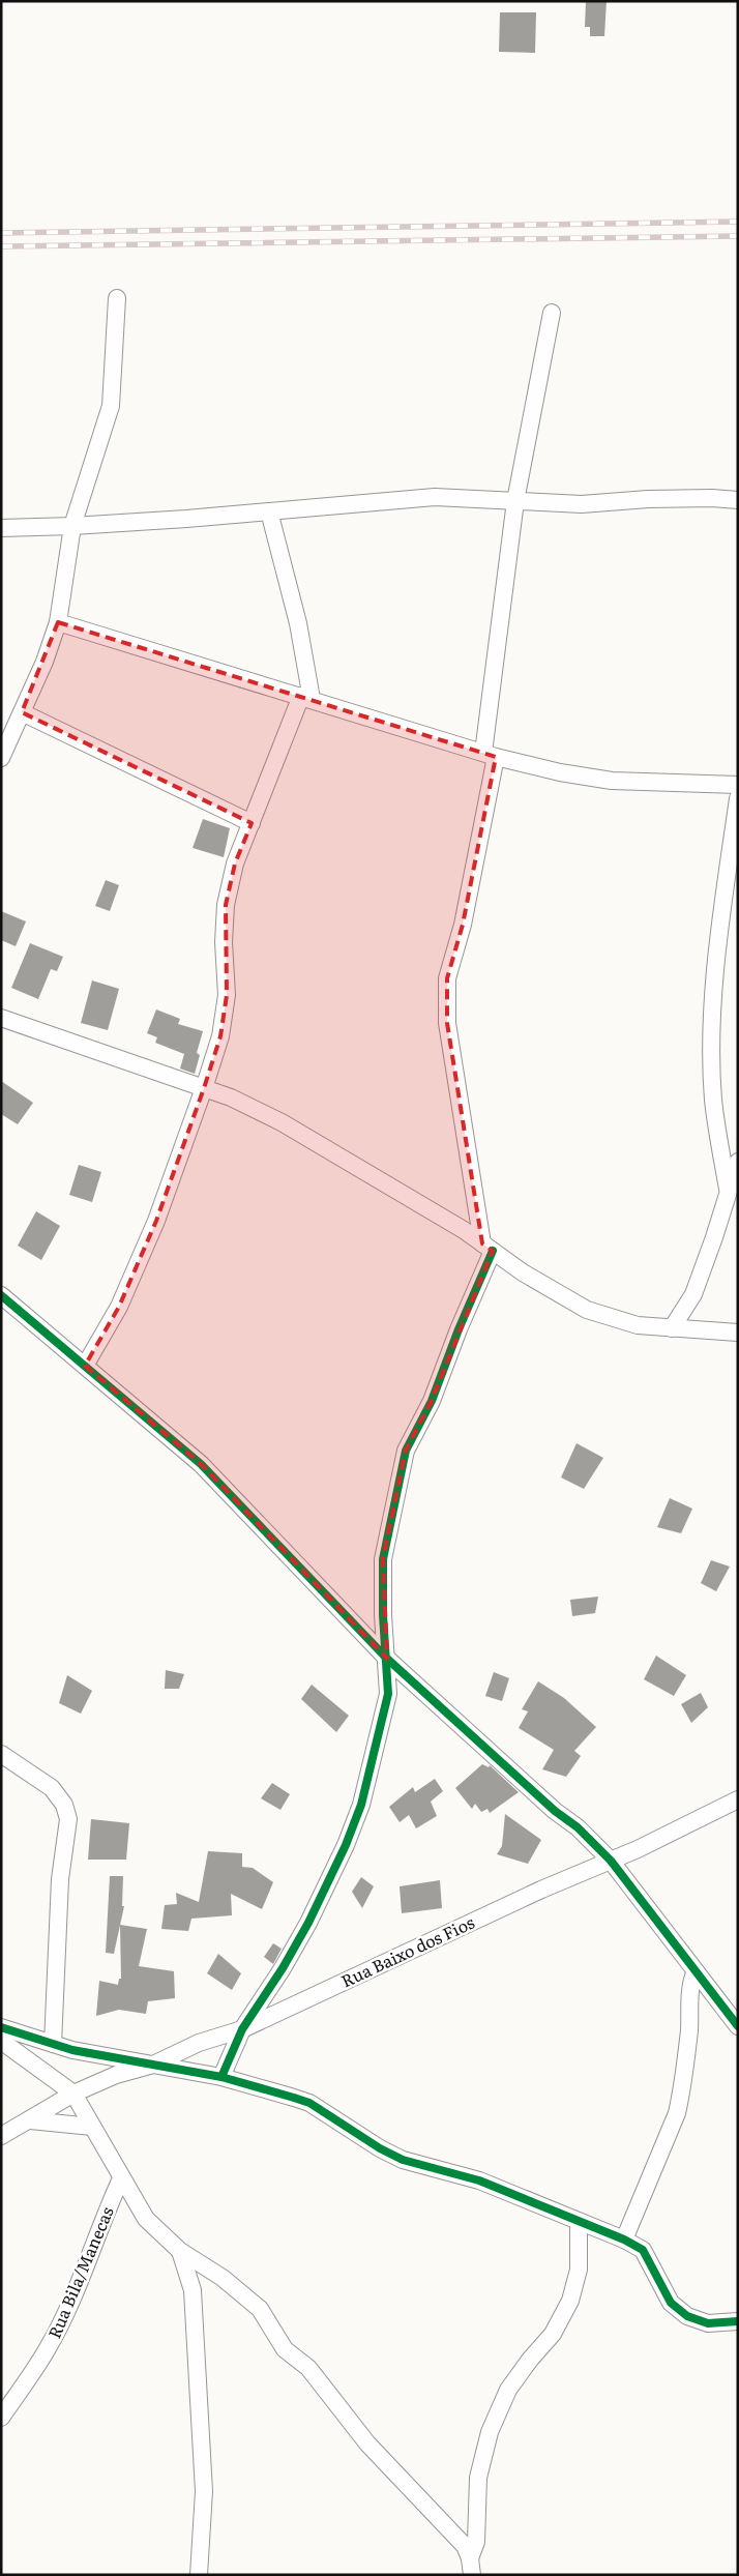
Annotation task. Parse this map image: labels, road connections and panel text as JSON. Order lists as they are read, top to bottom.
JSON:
{
  "streets": {
    "street": ["Rua Baixo dos Fios", "Rua Bila/Manecas"]
  }
}
